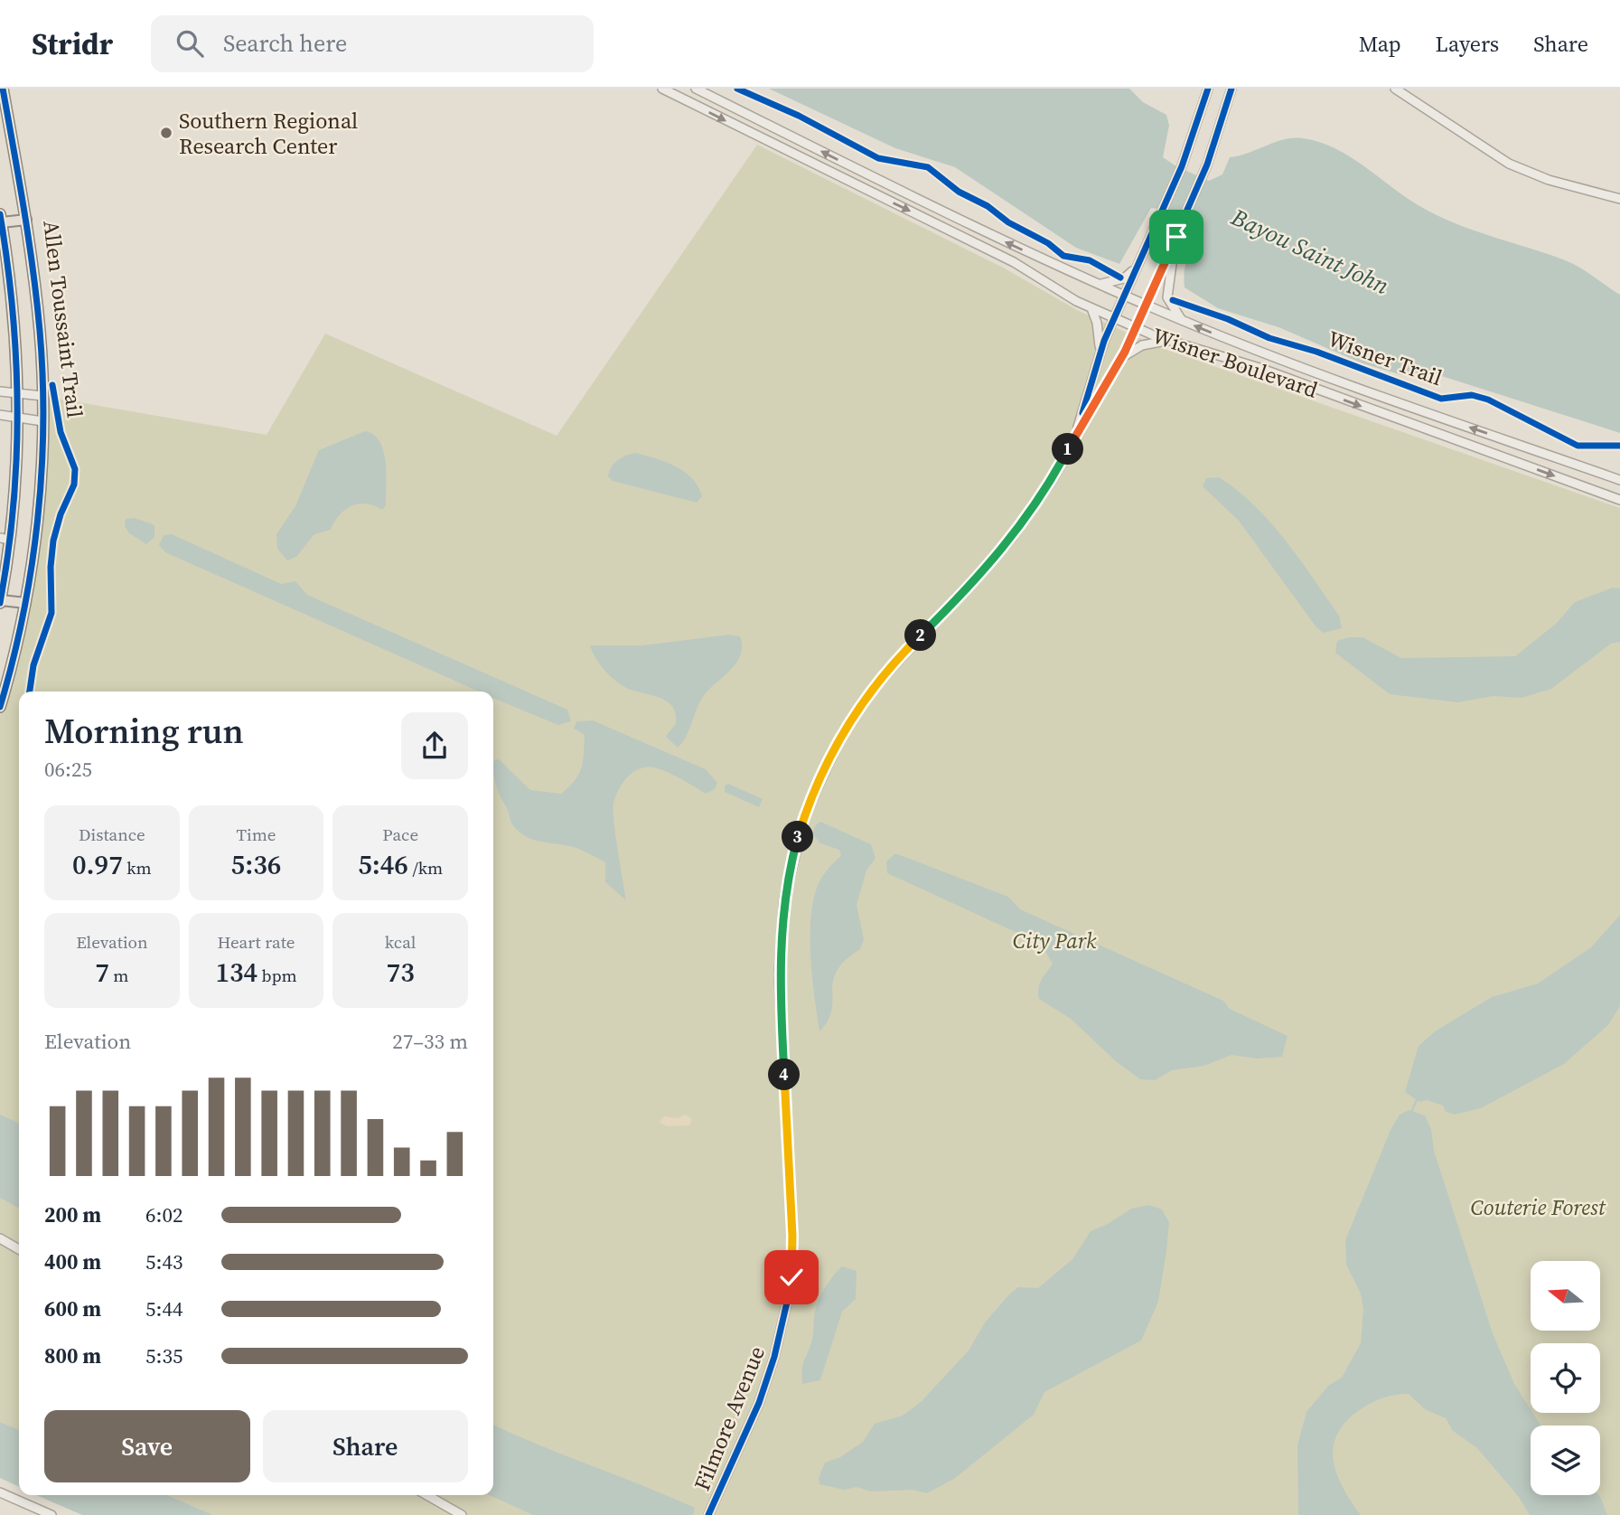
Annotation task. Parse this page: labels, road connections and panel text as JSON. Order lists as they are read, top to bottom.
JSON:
{
  "streets": {
    "street": ["Wisner Boulevard", "Filmore Avenue"],
    "cycle path": ["Allen Toussaint Trail", "Wisner Trail"]
  },
  "crossings": [
    ["Wisner Boulevard", "Filmore Avenue"]
  ],
  "water": ["Bayou Saint John"],
  "parks": ["City Park", "Couterie Forest"],
  "places": ["Southern Regional Research Center"],
  "north": "left",
  "page": {
    "header": "Stridr",
    "search": "Search here",
    "nav": ["Map", "Layers", "Share"],
    "pins": [
      "1",
      "2",
      "3",
      "4"
    ],
    "heading": ["Morning run", "06:25"],
    "stats": [
      ["Distance", "0.97 km"],
      ["Time", "5:36"],
      ["Pace", "5:46 /km"],
      ["Elevation", "7 m"],
      ["Heart rate", "134 bpm"],
      ["kcal", "73"]
    ],
    "chart": ["Elevation", "27–33 m"],
    "list": [
      {
        "name": "200 m",
        "note": "6:02"
      },
      {
        "name": "400 m",
        "note": "5:43"
      },
      {
        "name": "600 m",
        "note": "5:44"
      },
      {
        "name": "800 m",
        "note": "5:35"
      }
    ],
    "buttons": ["Save", "Share"]
  }
}
